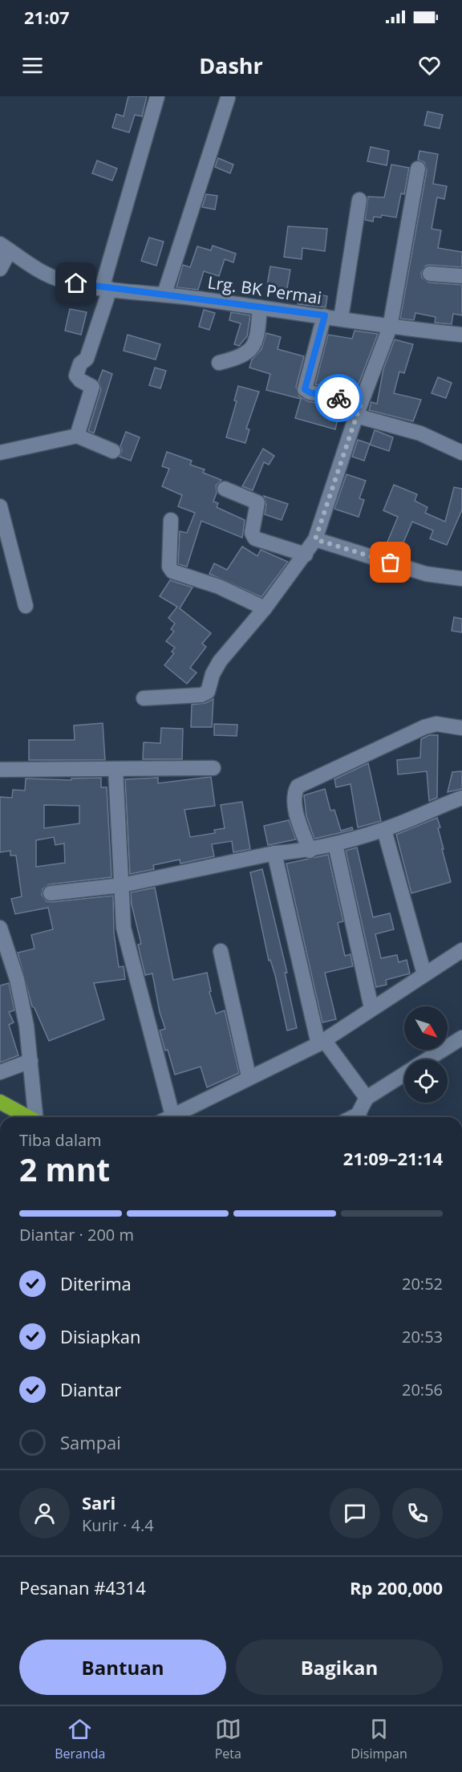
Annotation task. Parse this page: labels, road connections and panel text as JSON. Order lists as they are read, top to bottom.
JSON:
{
  "streets": {
    "street": ["Lrg. BK Permai"]
  },
  "north": "bottom right",
  "page": {
    "status": "21:07",
    "header": "Dashr",
    "heading": ["2 mnt", "Tiba dalam", "21:09–21:14"],
    "panel": [
      "Sari",
      "Kurir · 4.4",
      "Pesanan #4314",
      "Rp 200,000"
    ],
    "bar": "Diantar · 200 m",
    "list": [
      ["Diterima", "20:52"],
      ["Disiapkan", "20:53"],
      ["Diantar", "20:56"],
      "Sampai"
    ],
    "buttons": ["Bantuan", "Bagikan"],
    "tabs": ["Beranda", "Peta", "Disimpan"]
  }
}
